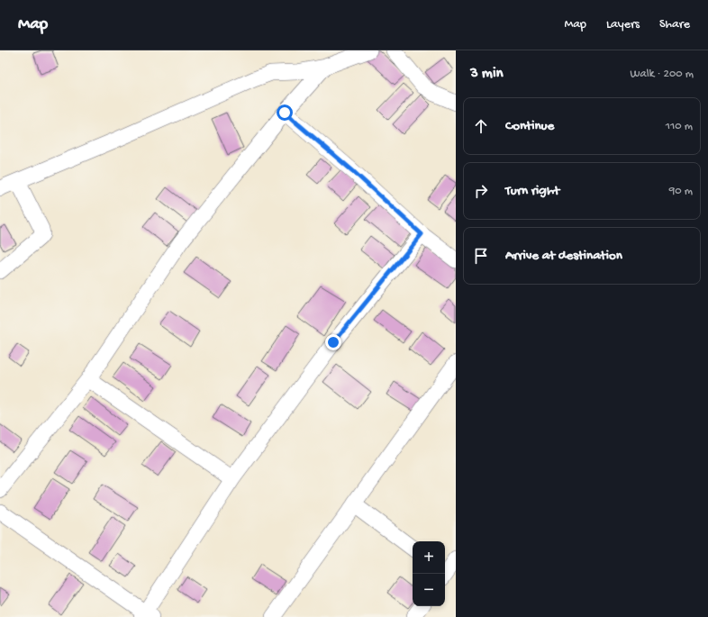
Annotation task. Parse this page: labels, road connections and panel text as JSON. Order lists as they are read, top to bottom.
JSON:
{
  "page": {
    "header": "Map",
    "nav": ["Map", "Layers", "Share"],
    "heading": ["3 min", "Walk · 200 m"],
    "list": [
      ["Continue", "110 m"],
      ["Turn right", "90 m"],
      "Arrive at destination"
    ],
    "map_buttons": ["+", "−"]
  }
}
